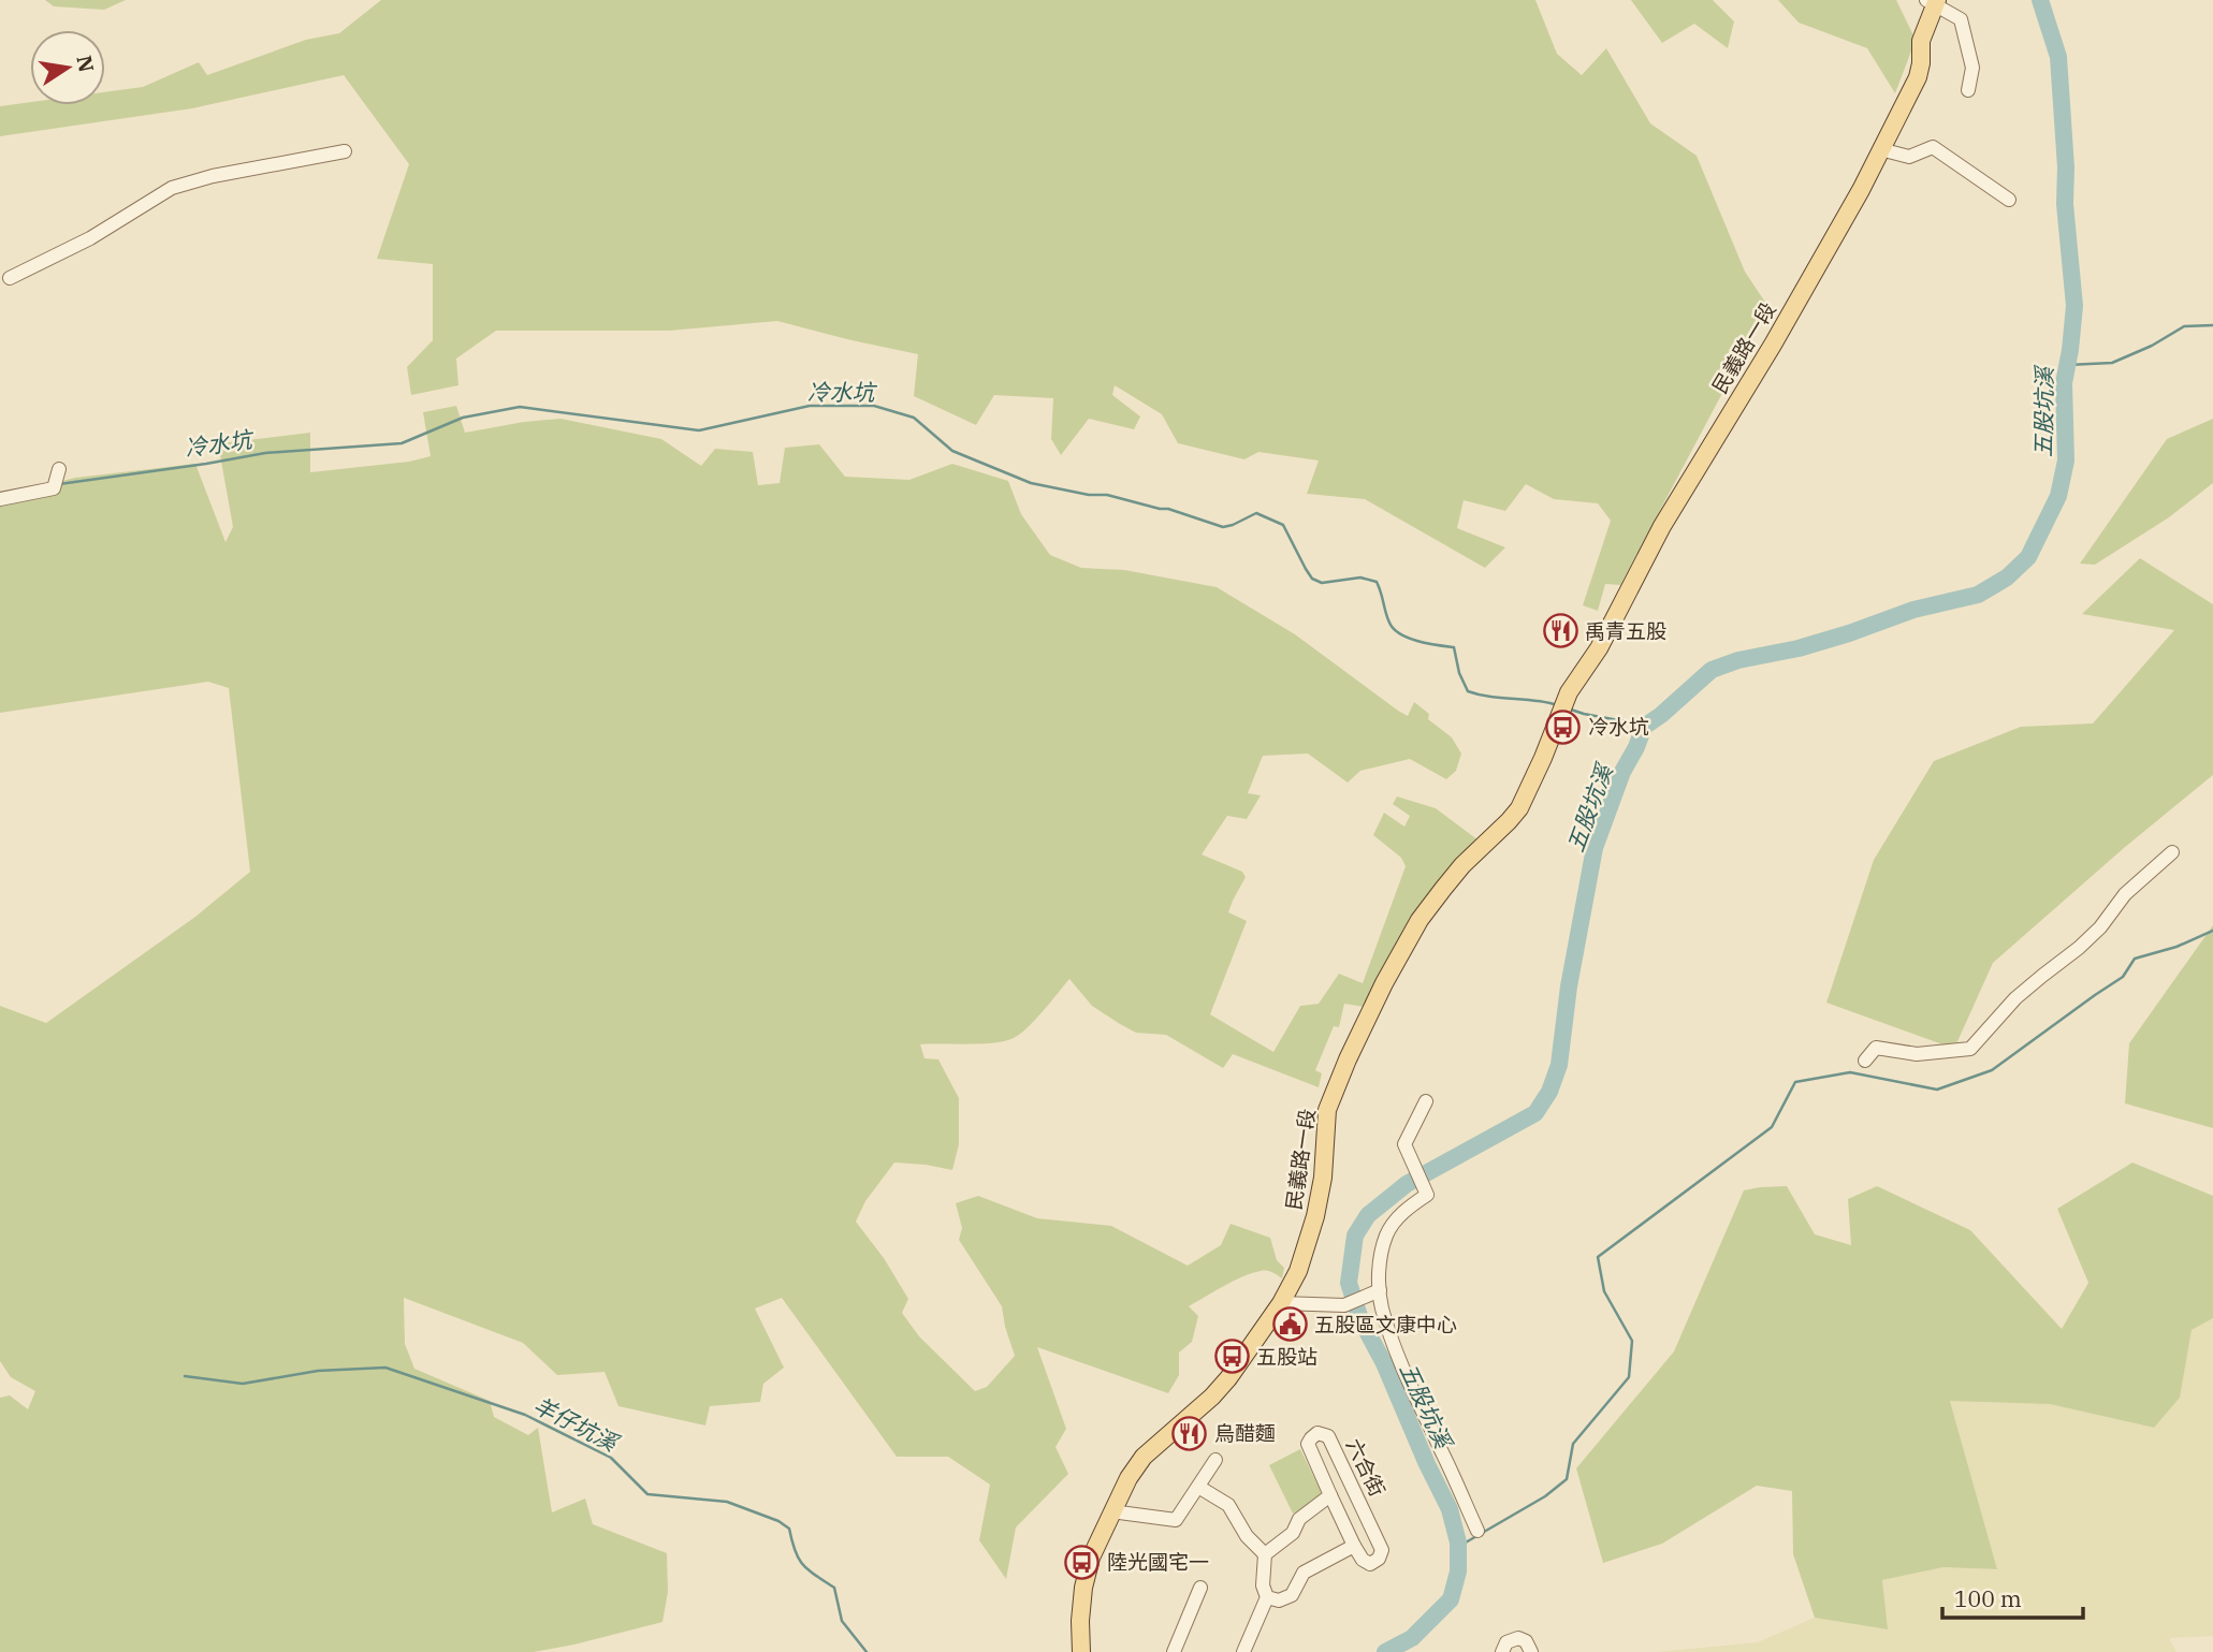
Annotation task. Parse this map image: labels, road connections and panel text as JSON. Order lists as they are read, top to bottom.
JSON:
{
  "streets": {
    "main road": ["民義路一段"],
    "street": ["六合街"]
  },
  "water": ["冷水坑", "五股坑溪", "羊仔坑溪"],
  "places": {
    "restaurant": ["禹青五股", "烏醋麵"],
    "bus stop": ["冷水坑", "五股站", "陸光國宅一"],
    "public building": ["五股區文康中心"]
  },
  "scale_bar": "100 m",
  "north": "right"
}
